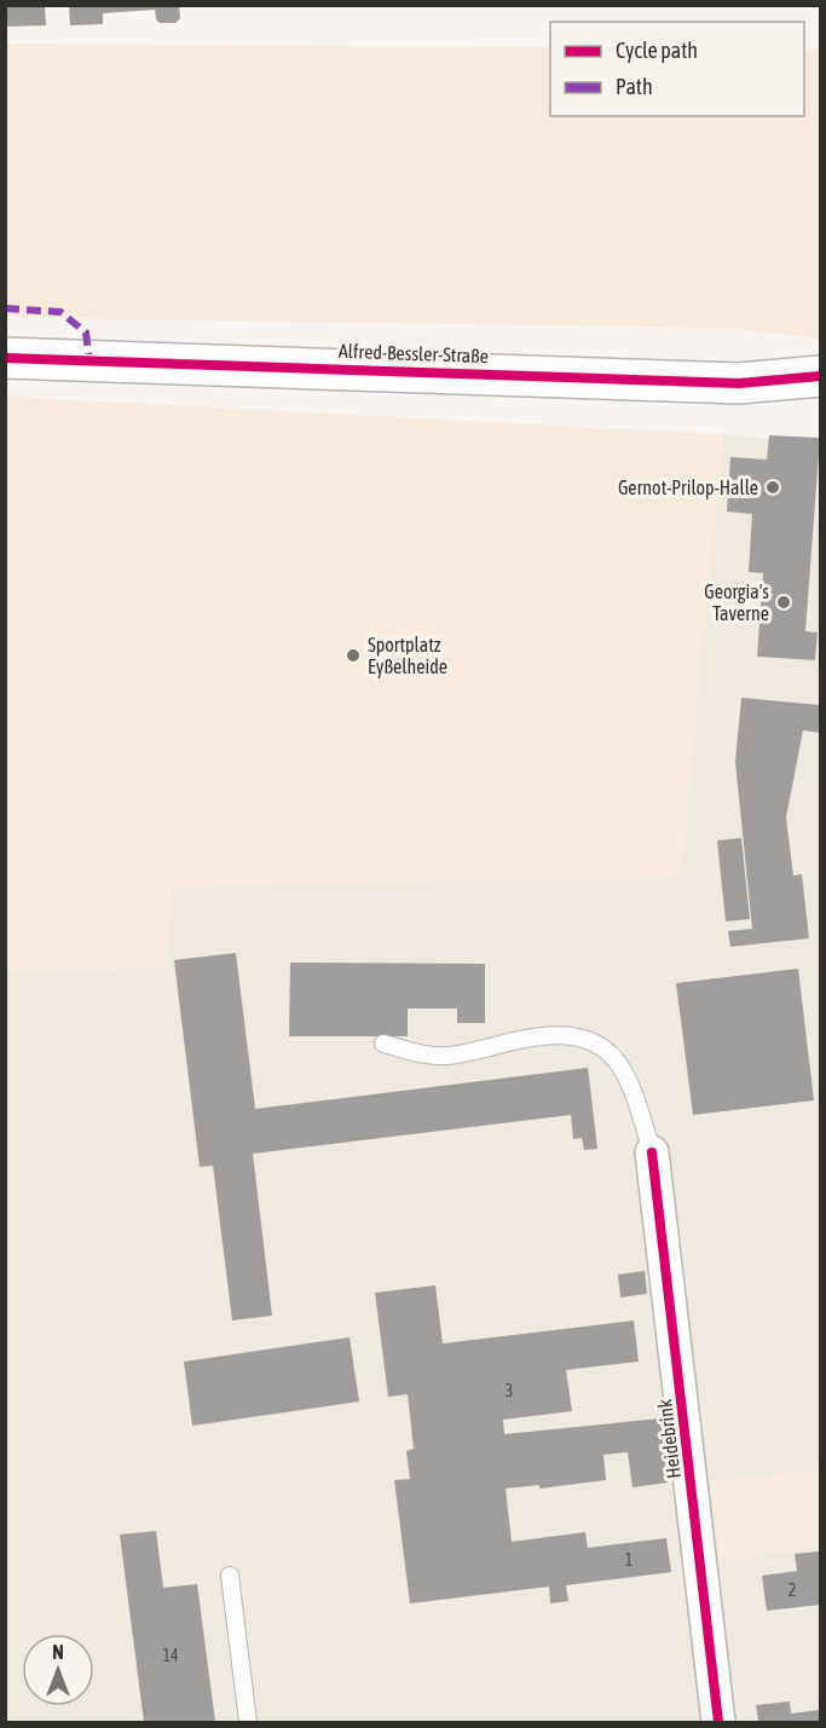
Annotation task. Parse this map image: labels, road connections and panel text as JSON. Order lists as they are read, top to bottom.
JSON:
{
  "streets": {
    "street": ["Alfred-Bessler-Straße", "Heidebrink"]
  },
  "places": ["Gernot-Prilop-Halle", "Georgia's Taverne", "Sportplatz Eyßelheide"],
  "house_numbers": [
    "3",
    "1",
    "2",
    "14"
  ],
  "legend": ["Cycle path", "Path"],
  "north": "top"
}
